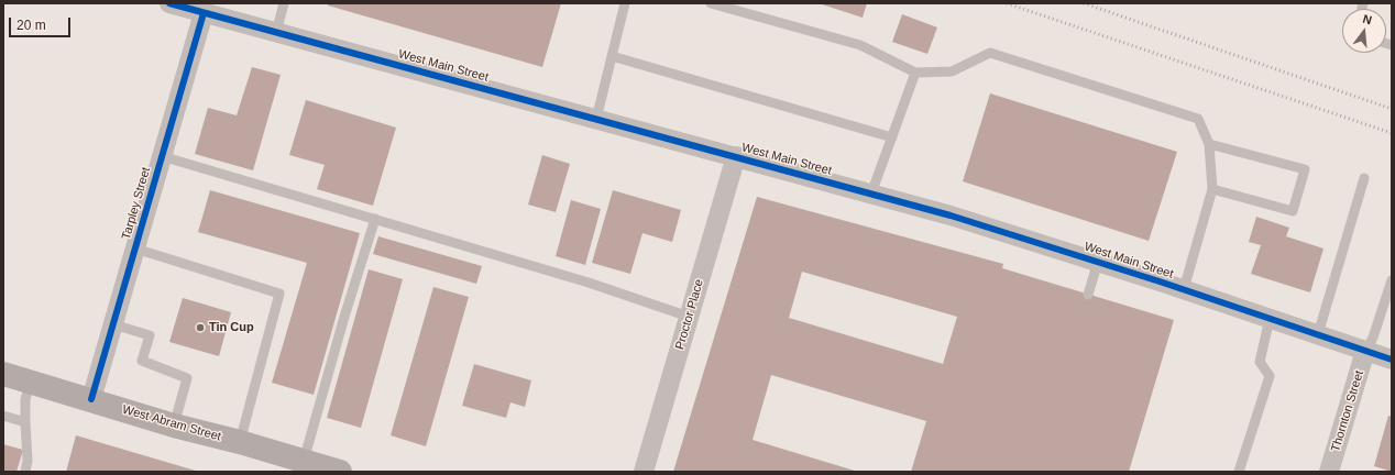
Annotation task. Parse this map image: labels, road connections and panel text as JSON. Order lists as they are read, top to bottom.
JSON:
{
  "streets": {
    "main road": ["West Abram Street"],
    "street": [
      "West Main Street",
      "Tarpley Street",
      "Proctor Place",
      "Thornton Street"
    ]
  },
  "crossings": [
    ["West Main Street", "Tarpley Street"],
    ["West Main Street", "Proctor Place"],
    ["West Main Street", "Thornton Street"],
    ["Tarpley Street", "West Abram Street"]
  ],
  "places": ["Tin Cup"],
  "scale_bar": "20 m",
  "north": "top"
}
